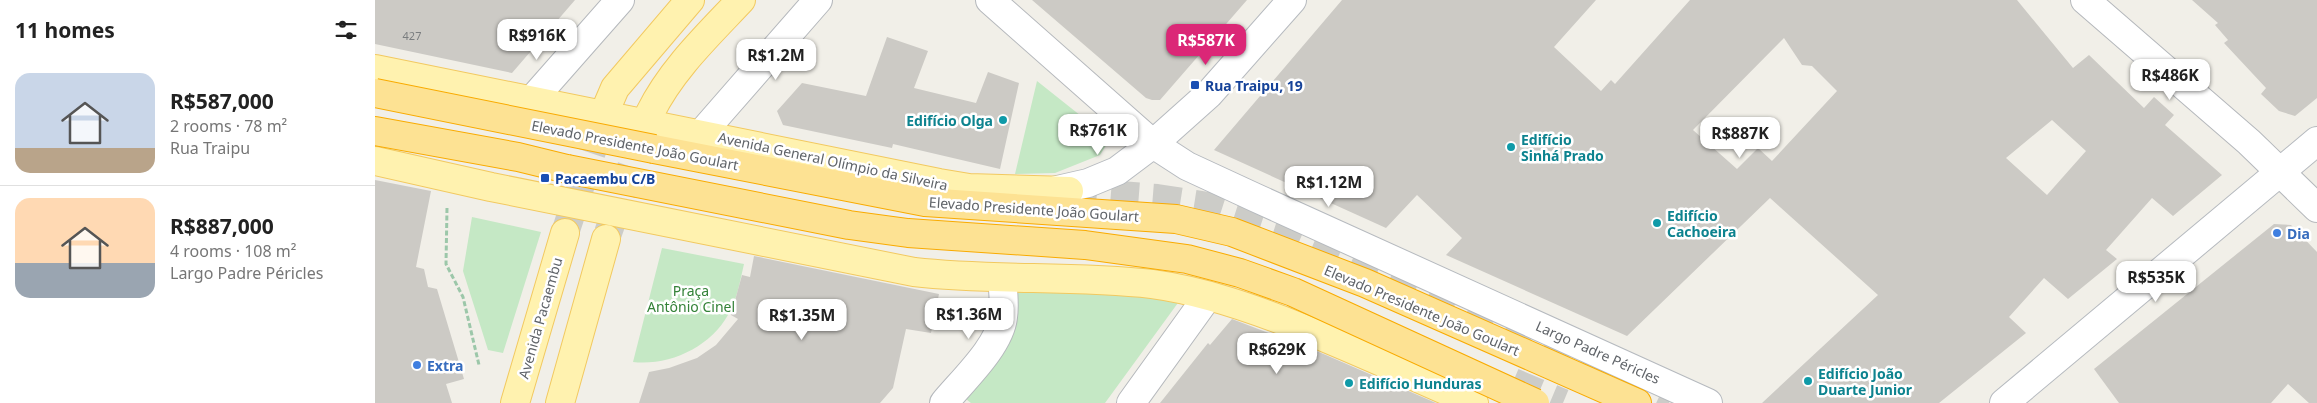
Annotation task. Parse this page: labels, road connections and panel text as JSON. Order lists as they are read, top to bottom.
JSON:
{
  "streets": {
    "highway": ["Elevado Presidente João Goulart"],
    "main road": ["Avenida General Olímpio da Silveira", "Avenida Pacaembu"],
    "street": ["Largo Padre Péricles"]
  },
  "crossings": [
    ["Avenida General Olímpio da Silveira", "Largo Padre Péricles"]
  ],
  "parks": ["Praça Antônio Cinel"],
  "places": {
    "transit": ["Rua Traipu, 19", "Pacaembu C/B"],
    "other": [
      "Edifício Olga",
      "Edifício Sinhá Prado",
      "Edifício Cachoeira",
      "Dia",
      "Extra",
      "Edifício João Duarte Junior",
      "Edifício Hunduras"
    ]
  },
  "house_numbers": ["427"],
  "page": {
    "heading": "11 homes",
    "price": [
      "R$916K",
      "R$587K",
      "R$1.2M",
      "R$486K",
      "R$761K",
      "R$887K",
      "R$1.12M",
      "R$535K",
      "R$1.36M",
      "R$1.35M",
      "R$629K"
    ],
    "list": [
      {
        "name": "R$587,000",
        "note": "2 rooms · 78 m² · Rua Traipu"
      },
      {
        "name": "R$887,000",
        "note": "4 rooms · 108 m² · Largo Padre Péricles"
      }
    ]
  }
}
